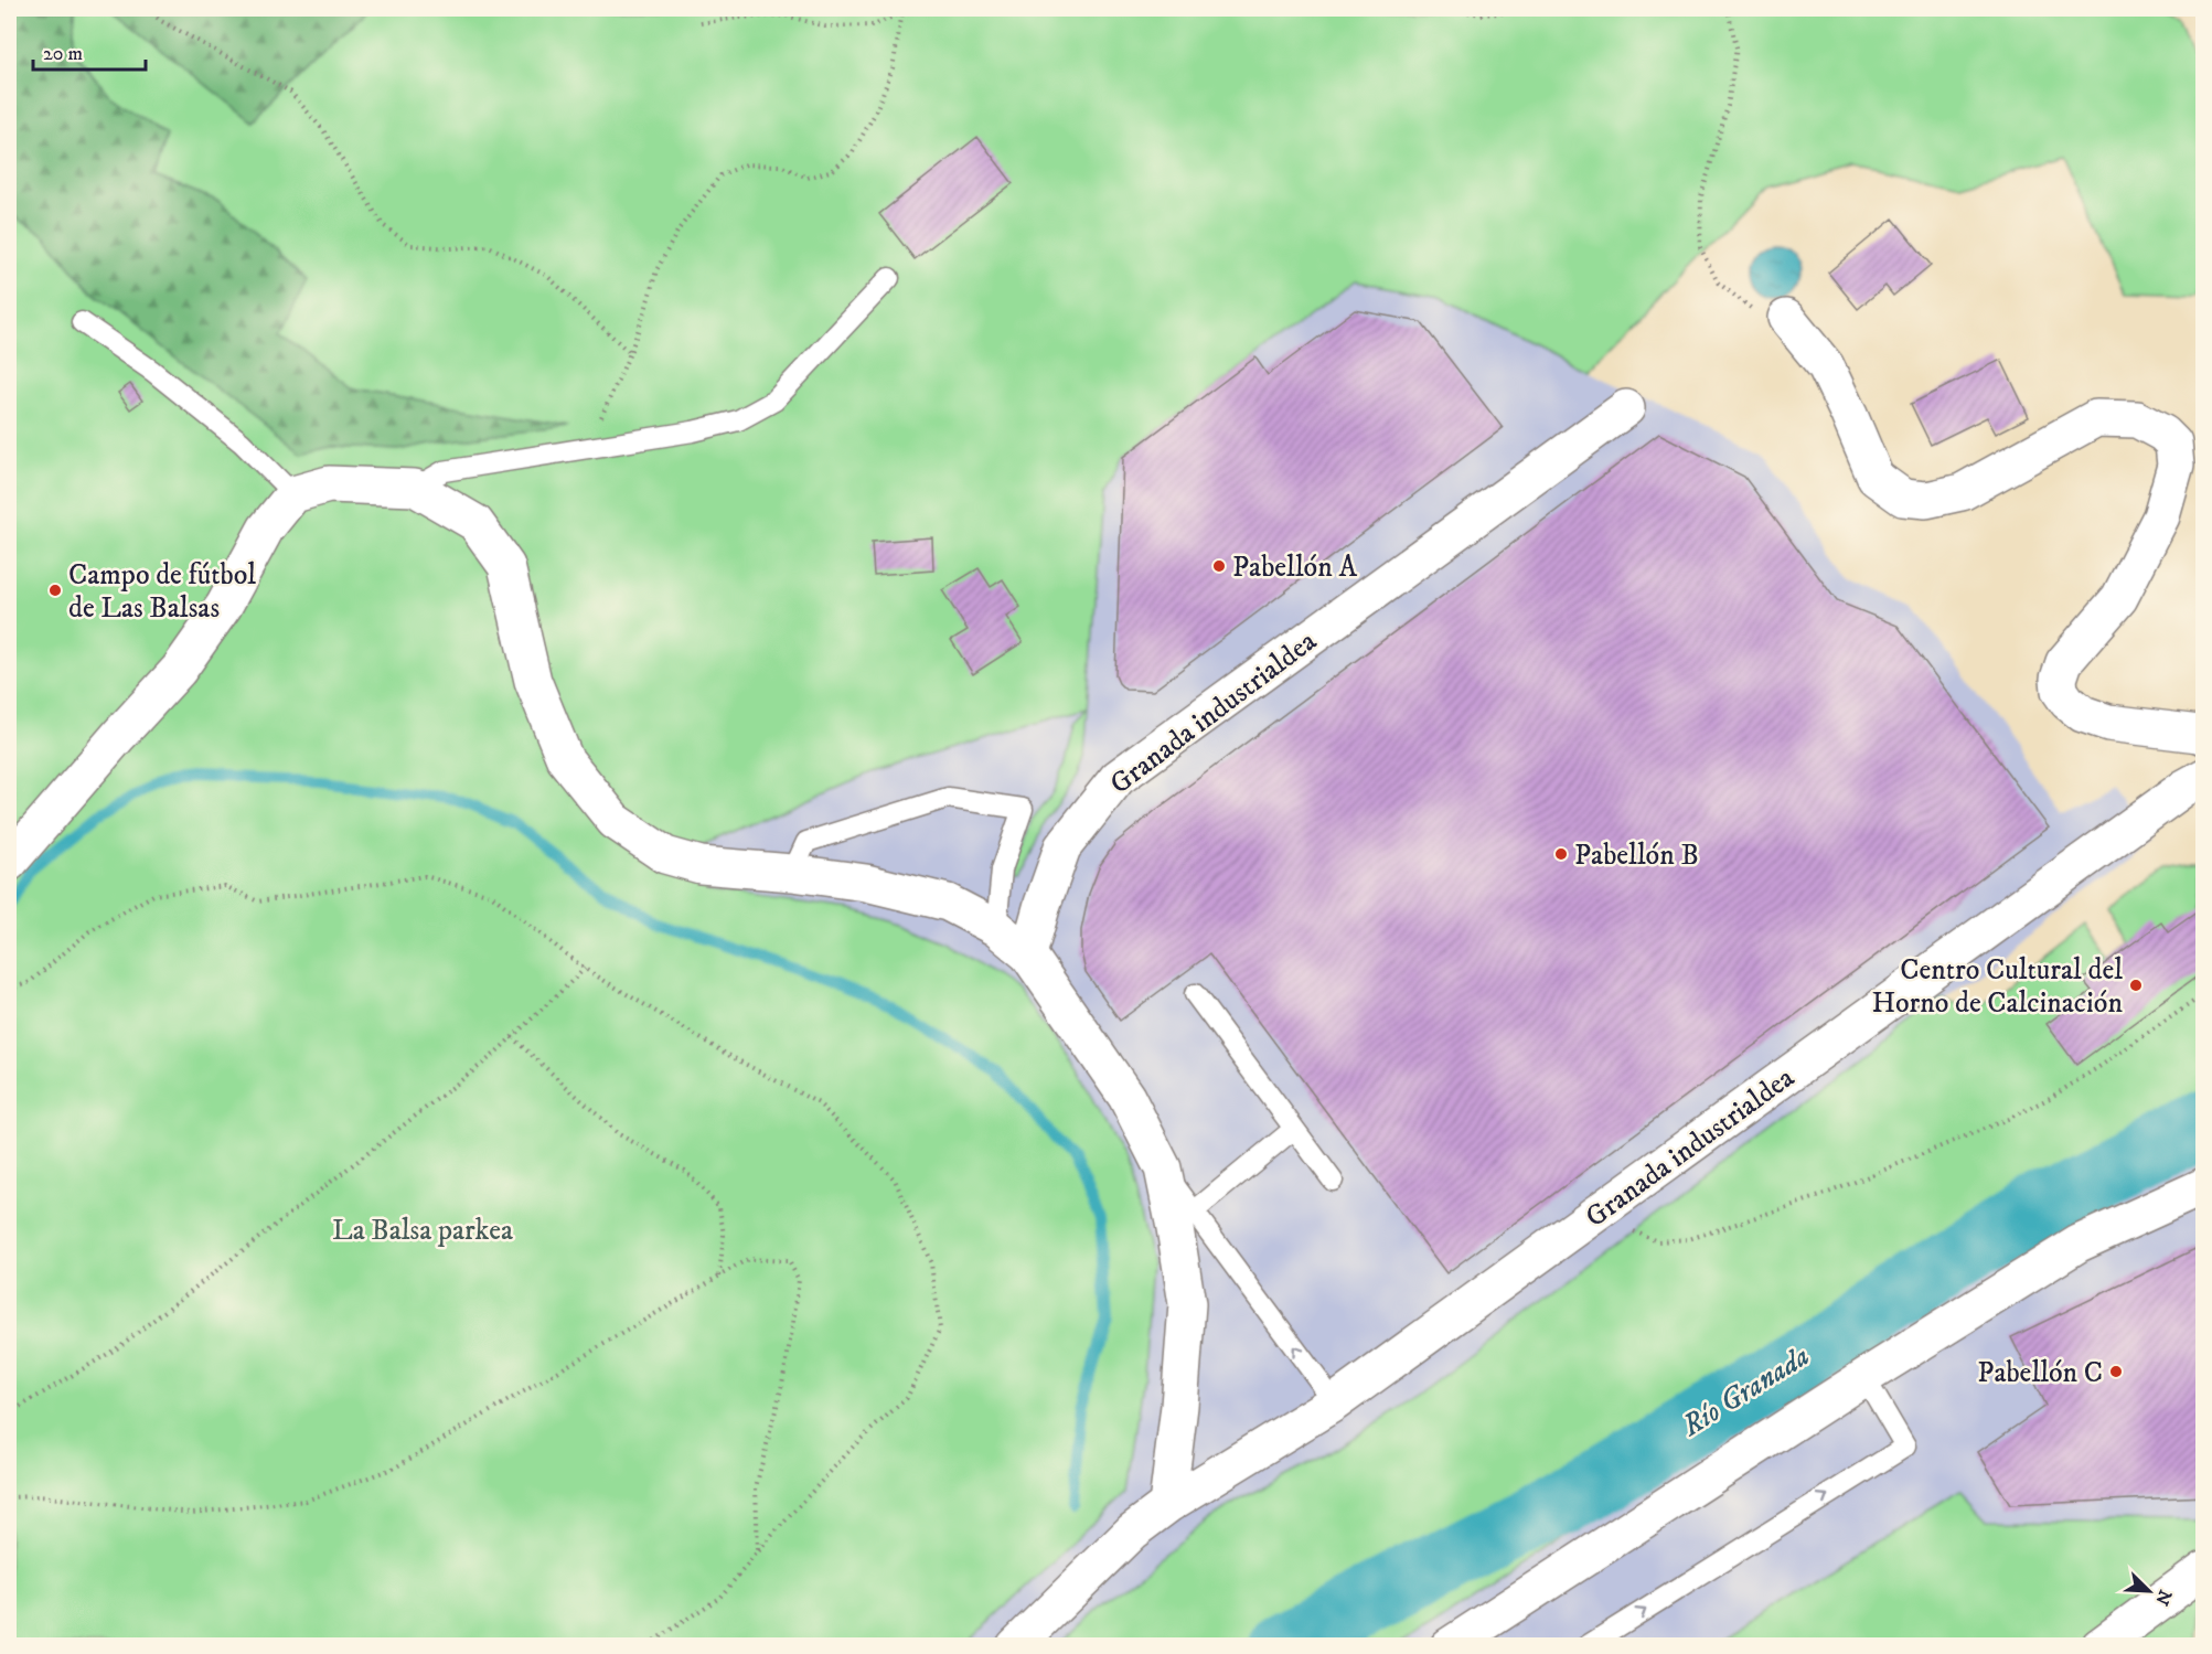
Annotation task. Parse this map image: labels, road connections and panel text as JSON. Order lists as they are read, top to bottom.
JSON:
{
  "streets": {
    "street": ["Granada industrialdea"]
  },
  "water": ["Río Granada"],
  "parks": ["La Balsa parkea"],
  "places": [
    "Pabellón A",
    "Campo de fútbol de Las Balsas",
    "Pabellón B",
    "Centro Cultural del Horno de Calcinación",
    "Pabellón C"
  ],
  "scale_bar": "20 m",
  "north": "bottom right"
}
